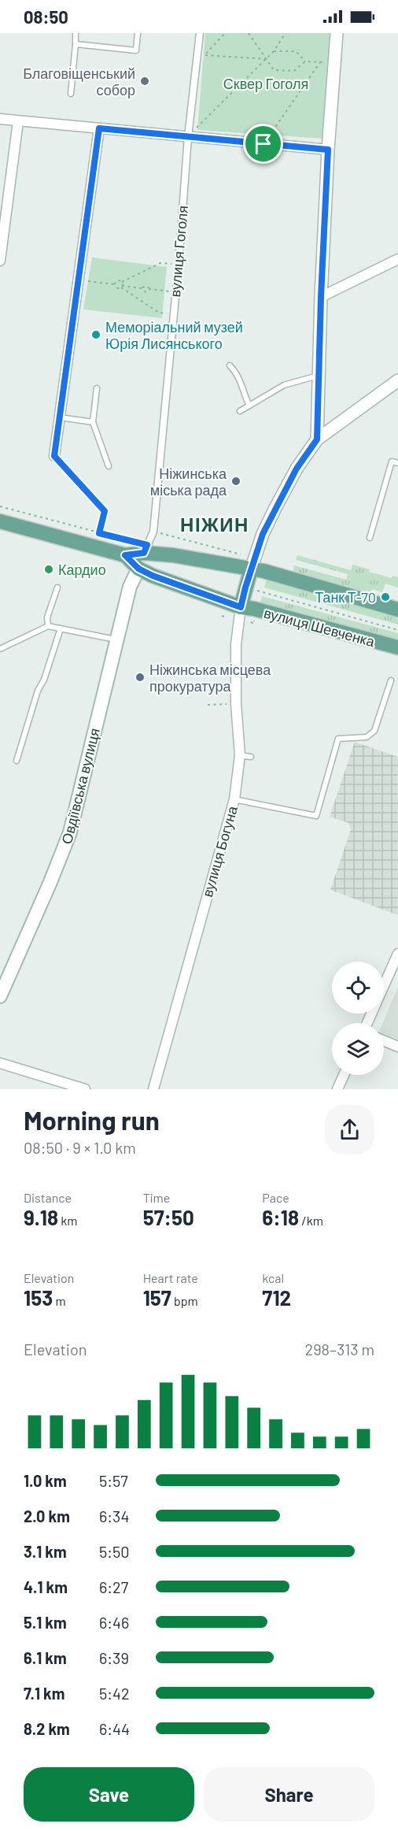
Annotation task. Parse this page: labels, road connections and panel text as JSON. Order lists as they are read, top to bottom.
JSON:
{
  "streets": {
    "main road": ["вулиця Шевченка", "Овдіївська вулиця"],
    "street": ["вулиця Гоголя", "вулиця Богуна"]
  },
  "crossings": [
    ["вулиця Шевченка", "Овдіївська вулиця"],
    ["вулиця Шевченка", "вулиця Богуна"]
  ],
  "districts": ["НІЖИН"],
  "parks": ["Сквер Гоголя"],
  "places": [
    "Благовіщенський собор",
    "Меморіальний музей Юрія Лисянського",
    "Ніжинська міська рада",
    "Кардио",
    "Танк Т-70",
    "Ніжинська місцева прокуратура"
  ],
  "page": {
    "status": "08:50",
    "heading": ["Morning run", "08:50 · 9 × 1.0 km"],
    "stats": [
      ["Distance", "9.18 km"],
      ["Time", "57:50"],
      ["Pace", "6:18 /km"],
      ["Elevation", "153 m"],
      ["Heart rate", "157 bpm"],
      ["kcal", "712"]
    ],
    "chart": ["Elevation", "298–313 m"],
    "list": [
      {
        "name": "1.0 km",
        "note": "5:57"
      },
      {
        "name": "2.0 km",
        "note": "6:34"
      },
      {
        "name": "3.1 km",
        "note": "5:50"
      },
      {
        "name": "4.1 km",
        "note": "6:27"
      },
      {
        "name": "5.1 km",
        "note": "6:46"
      },
      {
        "name": "6.1 km",
        "note": "6:39"
      },
      {
        "name": "7.1 km",
        "note": "5:42"
      },
      {
        "name": "8.2 km",
        "note": "6:44"
      }
    ],
    "buttons": ["Save", "Share"]
  }
}
